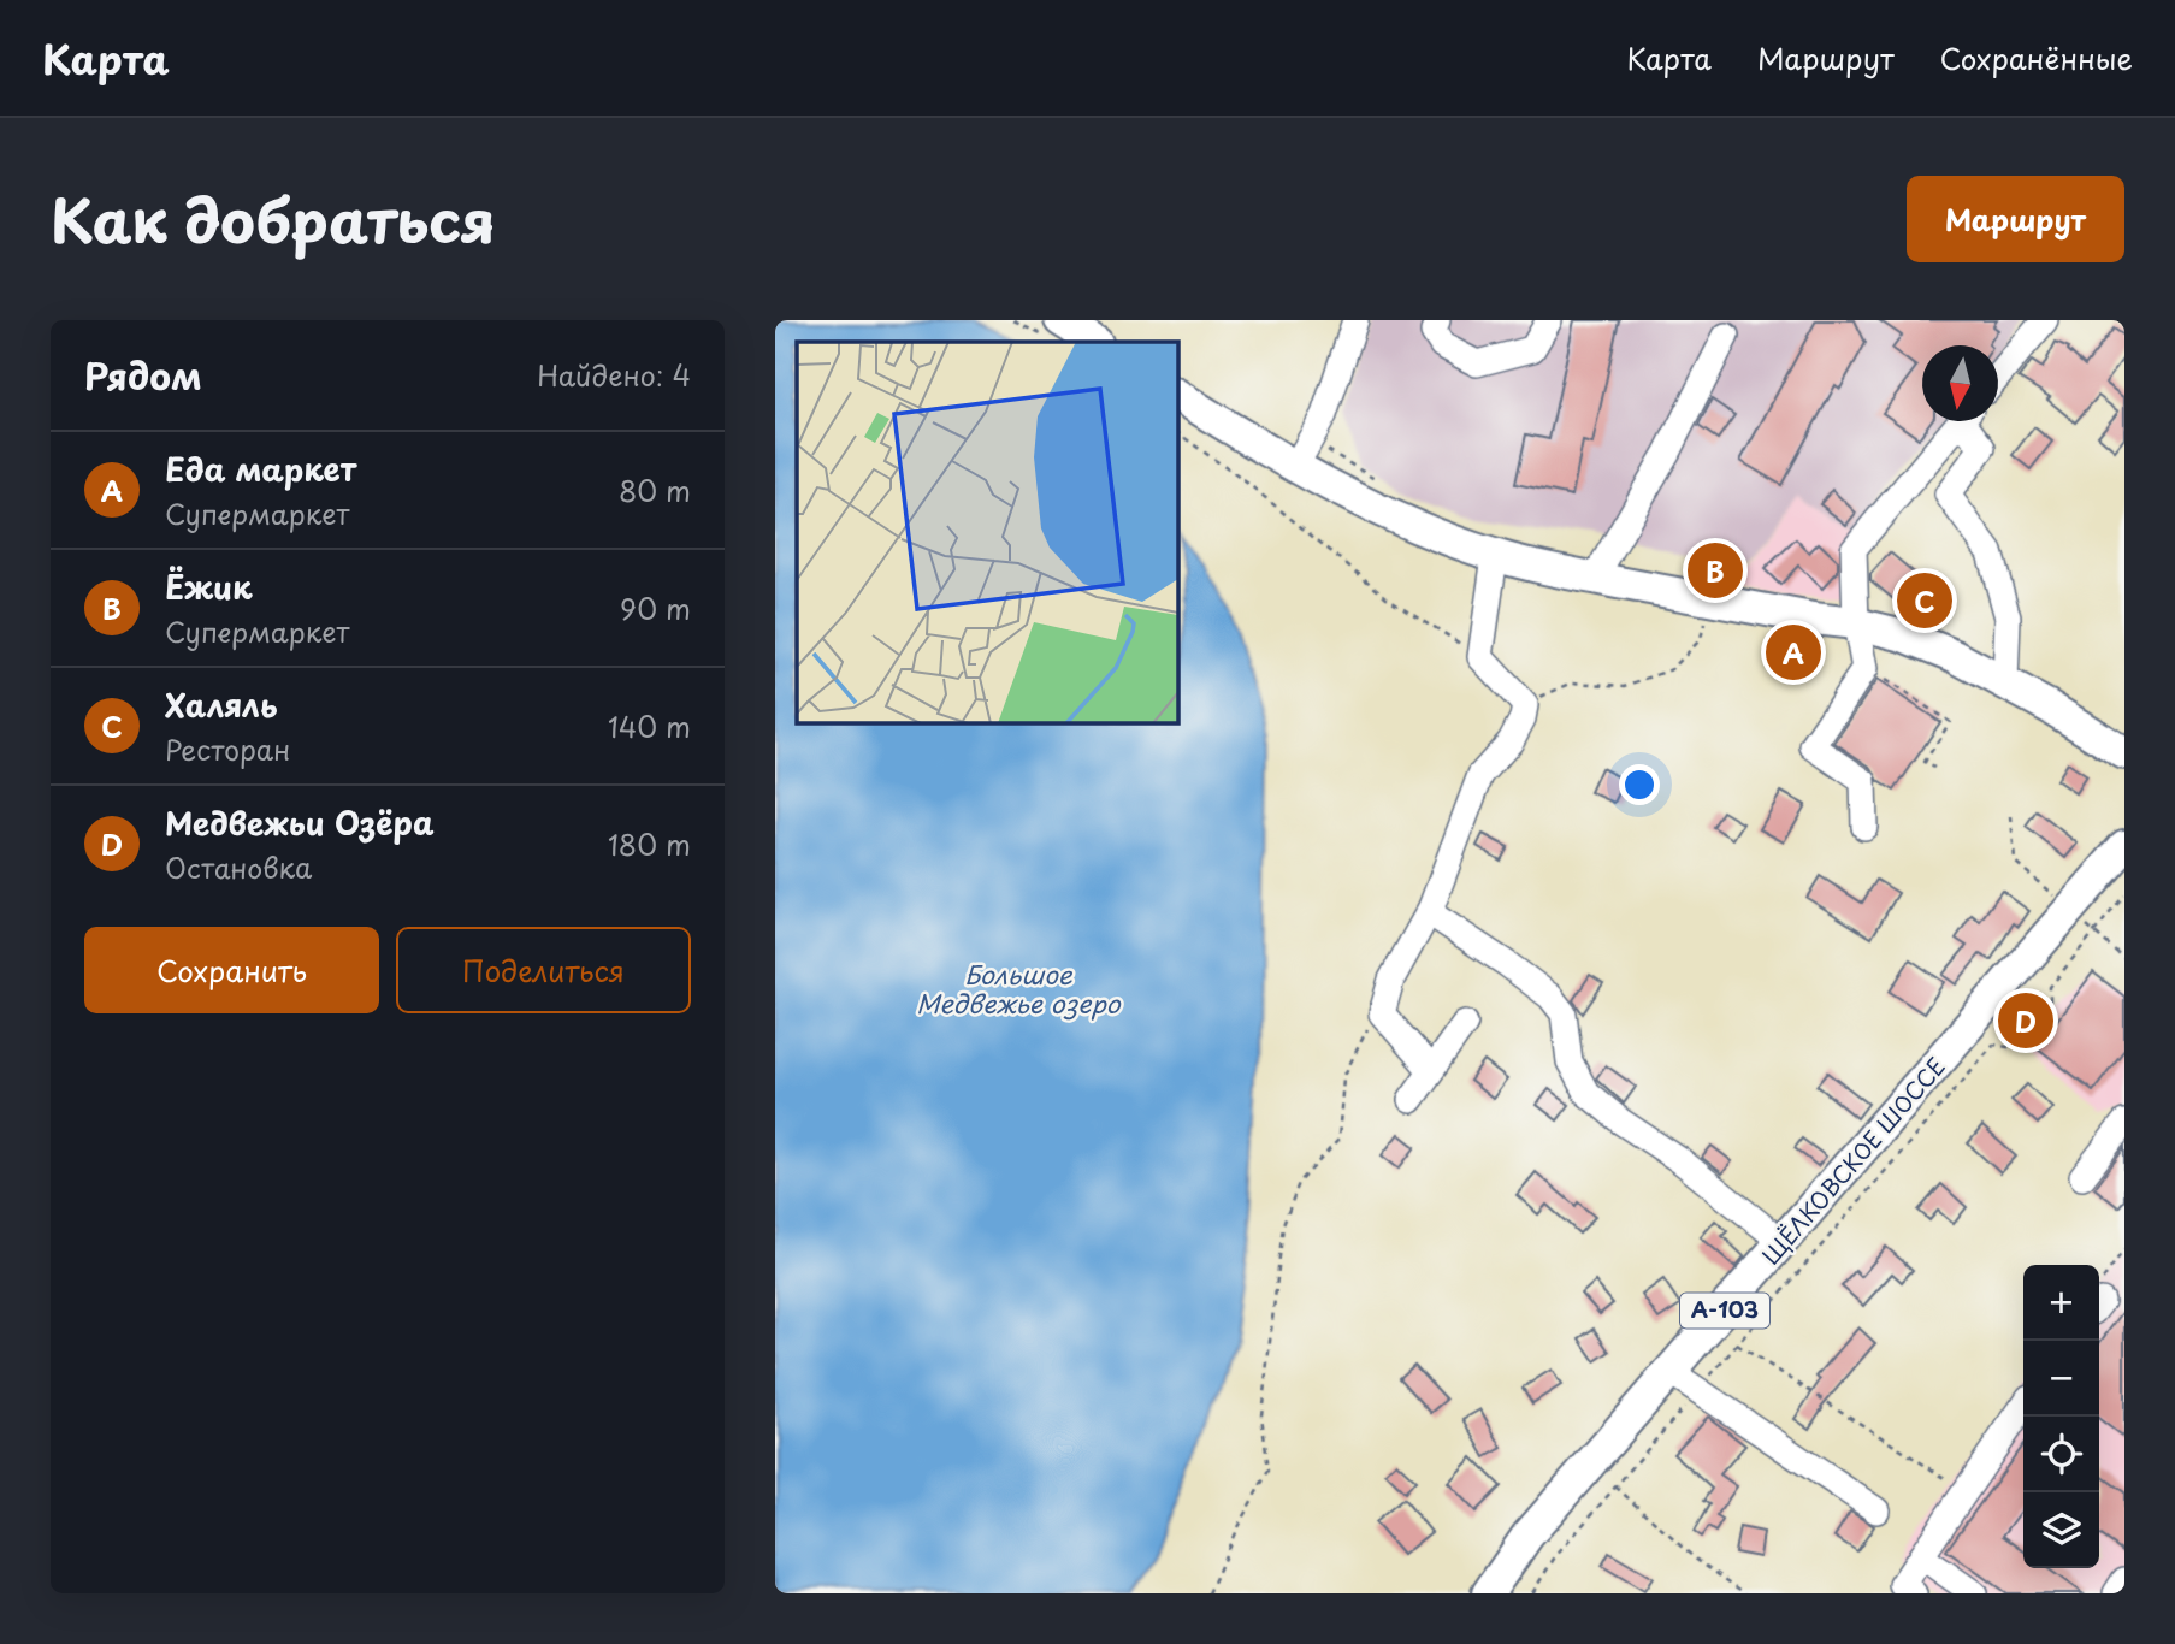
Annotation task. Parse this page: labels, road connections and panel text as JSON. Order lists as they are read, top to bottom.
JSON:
{
  "streets": {
    "main road": ["ЩЁЛКОВСКОЕ ШОССЕ", "А-103"]
  },
  "water": ["Большое Медвежье озеро"],
  "north": "bottom",
  "page": {
    "header": "Карта",
    "nav": ["Карта", "Маршрут", "Сохранённые"],
    "title": "Как добраться",
    "buttons": [
      "Маршрут",
      ["Сохранить", "Поделиться"]
    ],
    "heading": ["Рядом", "Найдено: 4"],
    "list": [
      {
        "mark": "A",
        "name": "Еда маркет",
        "note": "Супермаркет",
        "value": "80 m"
      },
      {
        "mark": "B",
        "name": "Ёжик",
        "note": "Супермаркет",
        "value": "90 m"
      },
      {
        "mark": "C",
        "name": "Халяль",
        "note": "Ресторан",
        "value": "140 m"
      },
      {
        "mark": "D",
        "name": "Медвежьи Озёра",
        "note": "Остановка",
        "value": "180 m"
      }
    ],
    "pins": [
      "B",
      "C",
      "A",
      "D"
    ],
    "map_buttons": ["+", "−"]
  }
}
